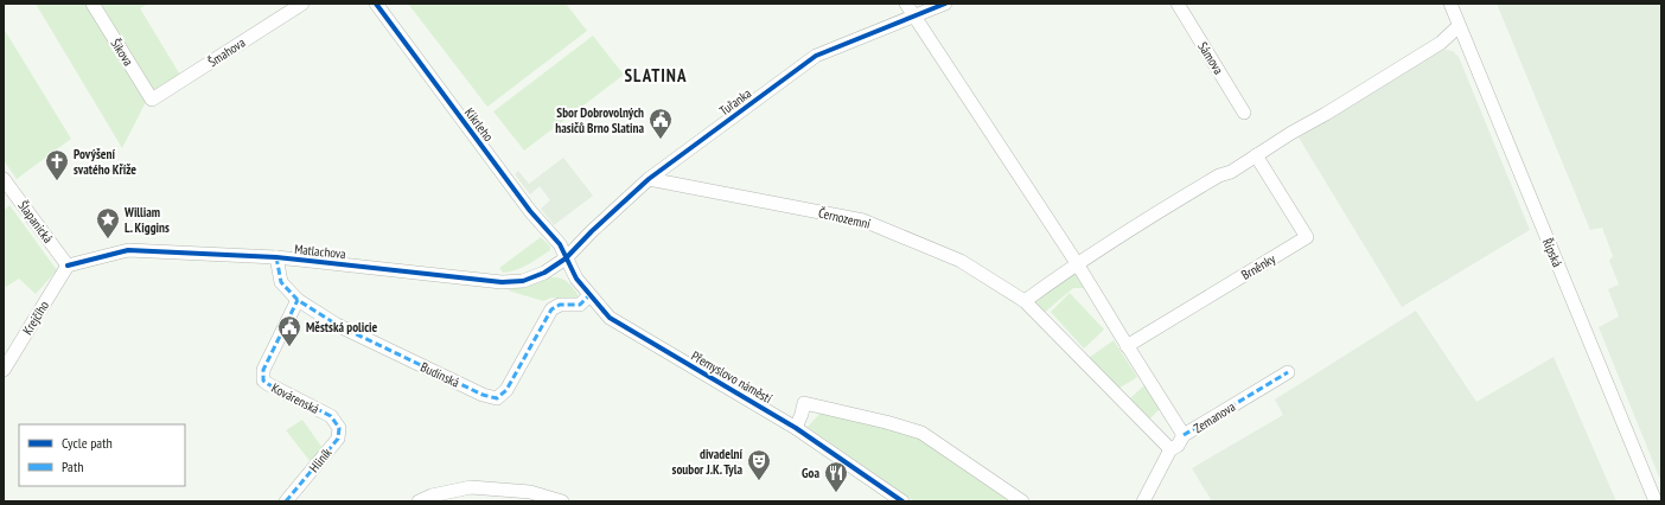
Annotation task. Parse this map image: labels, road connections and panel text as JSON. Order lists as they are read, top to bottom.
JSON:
{
  "streets": {
    "street": [
      "Šikova",
      "Šmahova",
      "Sámova",
      "Tuřanka",
      "Kikrleho",
      "Černozemní",
      "Šlapanická",
      "Matlachova",
      "Řípská",
      "Brněnky",
      "Krejčího",
      "Budínská",
      "Přemyslovo náměstí",
      "Kovárenská",
      "Zemanova",
      "Hliník"
    ]
  },
  "crossings": [
    ["Šikova", "Šmahova"],
    ["Tuřanka", "Kikrleho"],
    ["Tuřanka", "Černozemní"],
    ["Tuřanka", "Matlachova"],
    ["Tuřanka", "Přemyslovo náměstí"],
    ["Kikrleho", "Matlachova"],
    ["Kikrleho", "Přemyslovo náměstí"],
    ["Černozemní", "Zemanova"],
    ["Šlapanická", "Matlachova"],
    ["Šlapanická", "Krejčího"],
    ["Matlachova", "Krejčího"],
    ["Matlachova", "Budínská"],
    ["Matlachova", "Přemyslovo náměstí"],
    ["Budínská", "Přemyslovo náměstí"],
    ["Budínská", "Kovárenská"],
    ["Kovárenská", "Hliník"]
  ],
  "districts": ["SLATINA"],
  "places": {
    "public building": ["Sbor Dobrovolných hasičů Brno Slatina", "Městská policie"],
    "church": ["Povýšení svatého Kříže"],
    "place": ["William L. Kiggins"],
    "theatre": ["divadelní soubor J.K. Tyla"],
    "restaurant": ["Goa"]
  },
  "legend": ["Cycle path", "Path"]
}
